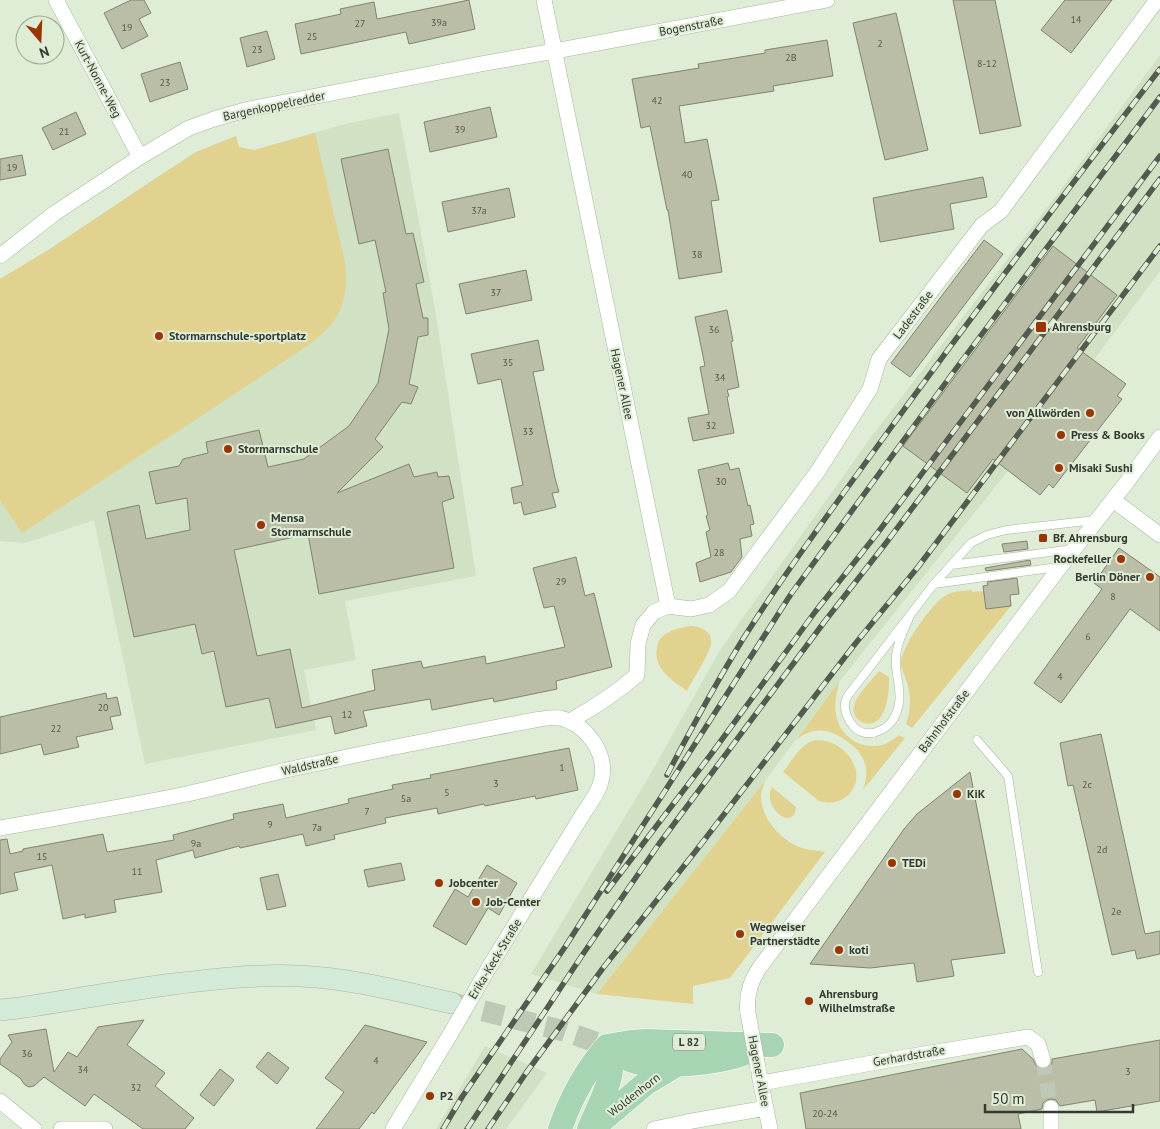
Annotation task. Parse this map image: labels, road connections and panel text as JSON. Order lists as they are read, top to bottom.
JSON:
{
  "streets": {
    "main road": ["L 82", "Woldenhorn"],
    "street": [
      "Bogenstraße",
      "Kurt-Nonne-Weg",
      "Bargenkoppelredder",
      "Ladestraße",
      "Hagener Allee",
      "Bahnhofstraße",
      "Waldstraße",
      "Erika-Keck-Straße",
      "Gerhardstraße"
    ]
  },
  "crossings": [
    ["Bogenstraße", "Bargenkoppelredder"],
    ["Bogenstraße", "Hagener Allee"],
    ["Kurt-Nonne-Weg", "Bargenkoppelredder"],
    ["Bargenkoppelredder", "Hagener Allee"],
    ["Ladestraße", "Hagener Allee"],
    ["Hagener Allee", "Bahnhofstraße"],
    ["Hagener Allee", "Gerhardstraße"],
    ["Waldstraße", "Erika-Keck-Straße"]
  ],
  "places": {
    "transit": ["Ahrensburg", "Bf. Ahrensburg"],
    "other": [
      "Stormarnschule-sportplatz",
      "von Allwörden",
      "Press & Books",
      "Stormarnschule",
      "Misaki Sushi",
      "Mensa Stormarnschule",
      "Rockefeller",
      "Berlin Döner",
      "KiK",
      "TEDi",
      "Jobcenter",
      "Job-Center",
      "Wegweiser Partnerstädte",
      "koti",
      "Ahrensburg Wilhelmstraße",
      "P2"
    ]
  },
  "house_numbers": [
    "14",
    "39a",
    "27",
    "19",
    "25",
    "2",
    "23",
    "2B",
    "8-12",
    "23",
    "42",
    "39",
    "21",
    "19",
    "40",
    "37a",
    "38",
    "37",
    "36",
    "35",
    "34",
    "32",
    "33",
    "30",
    "28",
    "29",
    "8",
    "6",
    "4",
    "20",
    "12",
    "22",
    "1",
    "3",
    "2c",
    "5",
    "5a",
    "7",
    "9",
    "7a",
    "9a",
    "2d",
    "15",
    "11",
    "2e",
    "36",
    "4",
    "34",
    "3",
    "32",
    "20-24"
  ],
  "scale_bar": "50 m",
  "north": "bottom"
}
